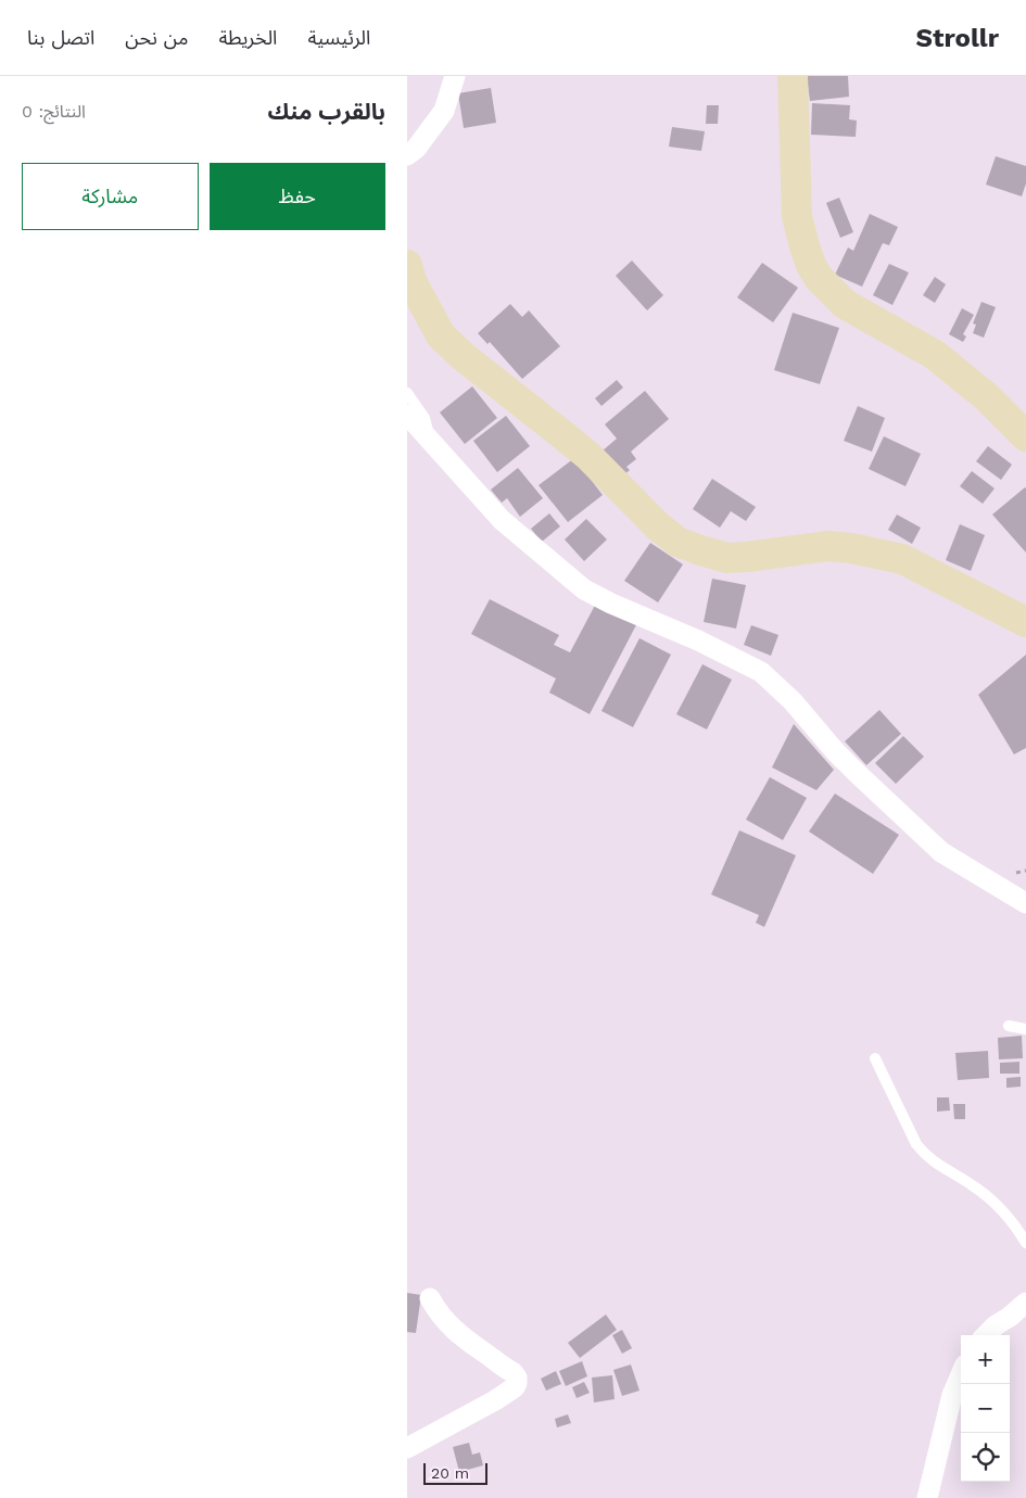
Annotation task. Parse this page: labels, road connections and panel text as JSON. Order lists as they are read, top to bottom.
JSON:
{
  "scale_bar": "20 m",
  "page": {
    "header": "Strollr",
    "nav": [
      "الرئيسية",
      "الخريطة",
      "من نحن",
      "اتصل بنا"
    ],
    "heading": ["بالقرب منك", "النتائج: 0"],
    "buttons": ["حفظ", "مشاركة"],
    "map_buttons": ["+", "−"],
    "scale": "20 m"
  }
}
